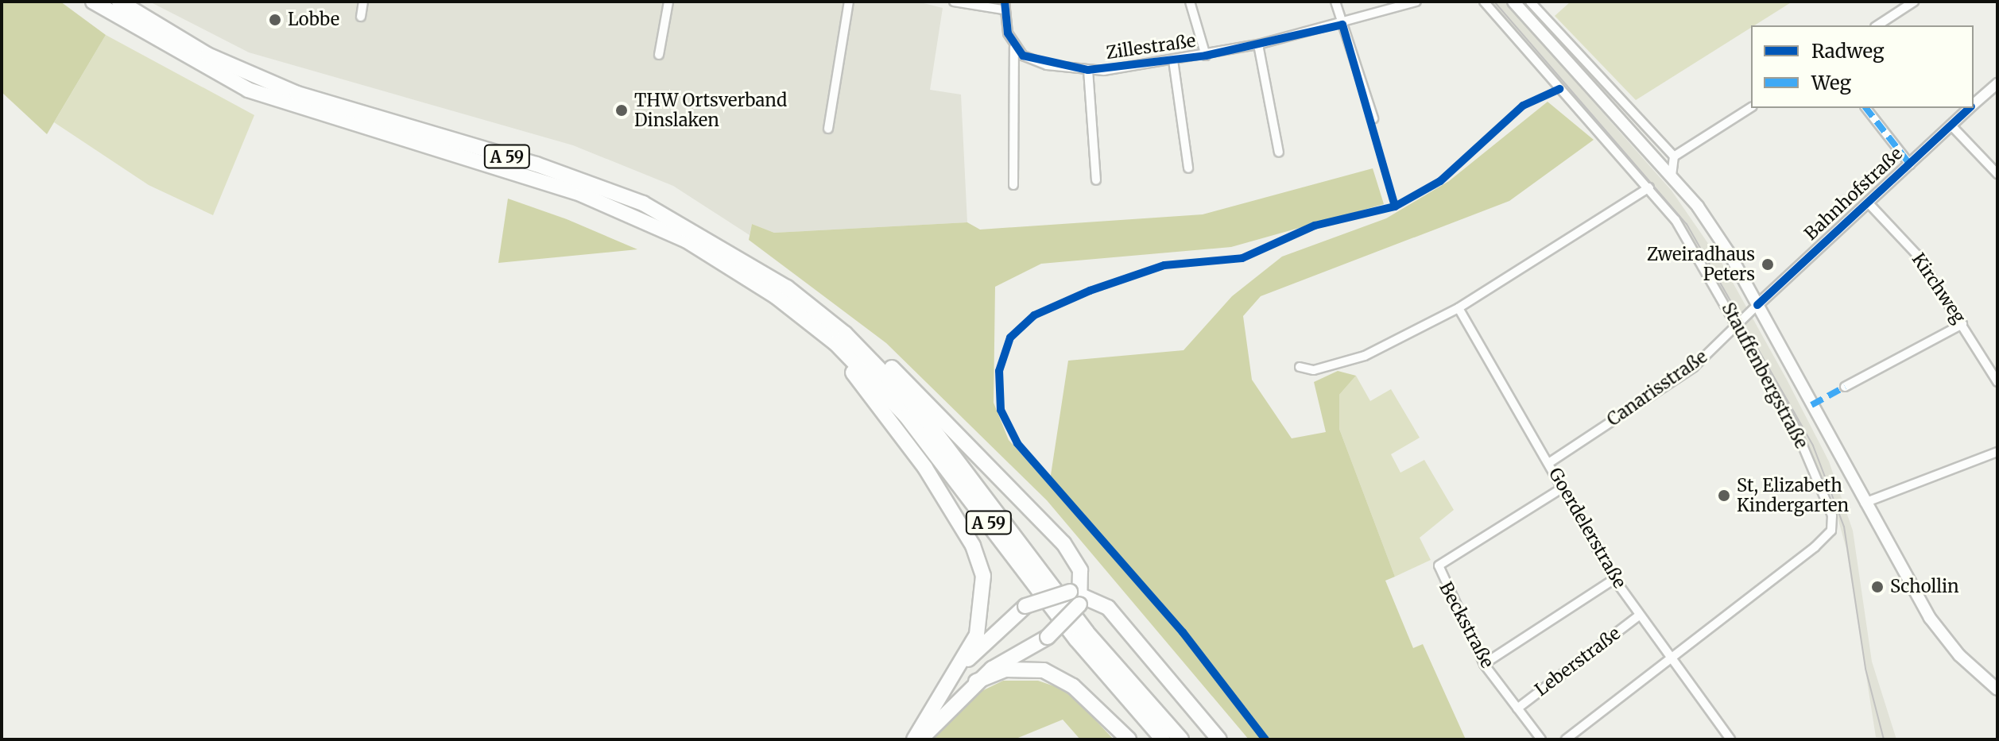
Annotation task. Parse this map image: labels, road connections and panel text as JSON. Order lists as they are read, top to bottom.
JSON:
{
  "streets": {
    "highway": ["A 59"],
    "street": [
      "Zillestraße",
      "Bahnhofstraße",
      "Kirchweg",
      "Stauffenbergstraße",
      "Canarisstraße",
      "Goerdelerstraße",
      "Beckstraße",
      "Leberstraße"
    ]
  },
  "crossings": [
    ["Bahnhofstraße", "Kirchweg"],
    ["Bahnhofstraße", "Canarisstraße"],
    ["Stauffenbergstraße", "Canarisstraße"],
    ["Stauffenbergstraße", "Goerdelerstraße"],
    ["Canarisstraße", "Goerdelerstraße"],
    ["Goerdelerstraße", "Beckstraße"],
    ["Goerdelerstraße", "Leberstraße"],
    ["Beckstraße", "Leberstraße"]
  ],
  "places": [
    "Lobbe",
    "THW Ortsverband Dinslaken",
    "Zweiradhaus Peters",
    "St, Elizabeth Kindergarten",
    "Schollin"
  ],
  "legend": ["Radweg", "Weg"]
}
